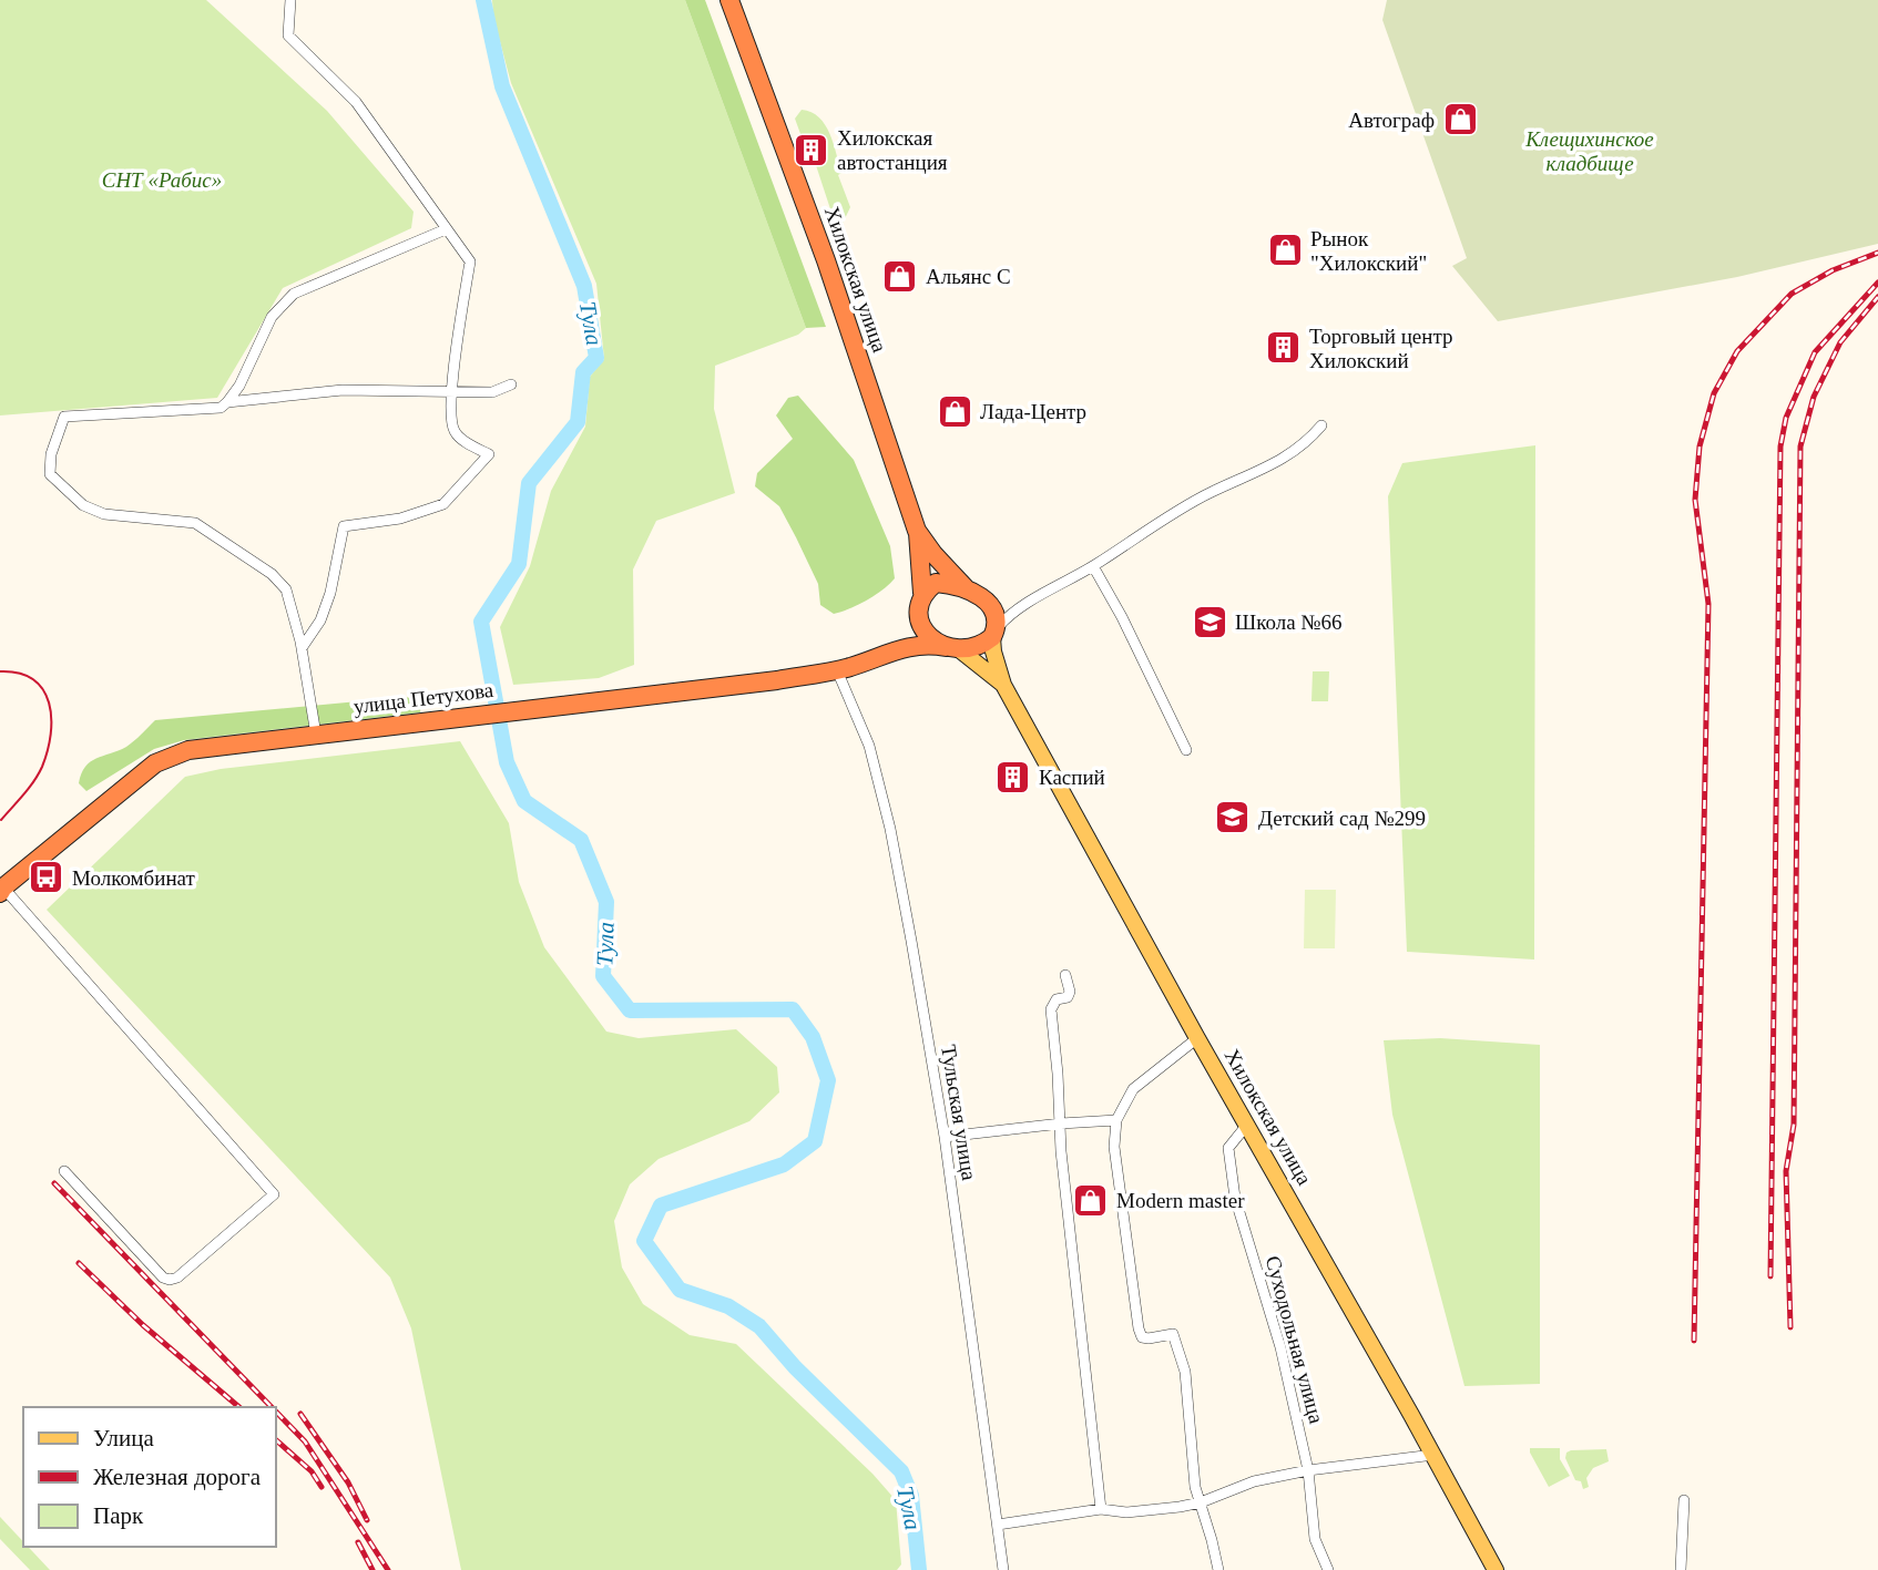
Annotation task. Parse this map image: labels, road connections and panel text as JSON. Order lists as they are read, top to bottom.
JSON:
{
  "streets": {
    "highway": ["Хилокская улица", "улица Петухова"],
    "street": ["Тульская улица", "Суходольная улица"]
  },
  "crossings": [
    ["Хилокская улица", "Суходольная улица"],
    ["улица Петухова", "Тульская улица"]
  ],
  "water": ["Тула"],
  "parks": ["Клещихинское кладбище", "СНТ «Рабис»"],
  "places": {
    "shop": [
      "Автограф",
      "Рынок \"Хилокский\"",
      "Альянс С",
      "Лада-Центр",
      "Modern master"
    ],
    "building": ["Хилокская автостанция", "Торговый центр Хилокский", "Каспий"],
    "school or university": ["Школа №66", "Детский сад №299"],
    "bus stop": ["Молкомбинат"]
  },
  "legend": ["Улица", "Железная дорога", "Парк"]
}
